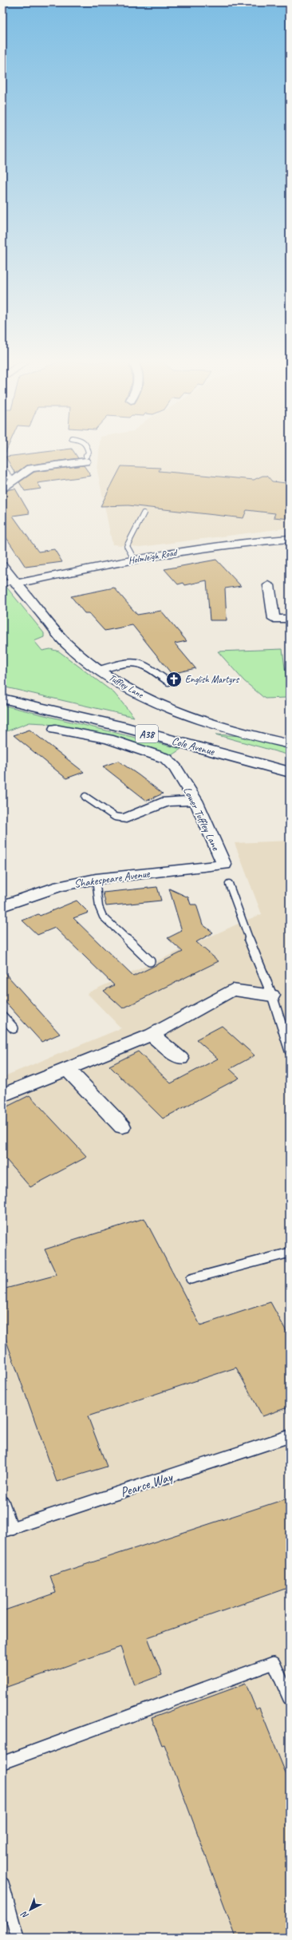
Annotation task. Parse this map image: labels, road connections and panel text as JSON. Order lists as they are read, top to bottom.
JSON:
{
  "streets": {
    "highway": ["A38", "Cole Avenue"],
    "street": [
      "Holmleigh Road",
      "Tuffley Lane",
      "Lower Tuffley Lane",
      "Shakespeare Avenue"
    ],
    "lane": ["Pearce Way"]
  },
  "crossings": [
    ["Holmleigh Road", "Tuffley Lane"],
    ["Lower Tuffley Lane", "Shakespeare Avenue"]
  ],
  "places": {
    "church": ["English Martyrs"]
  },
  "north": "bottom left"
}
